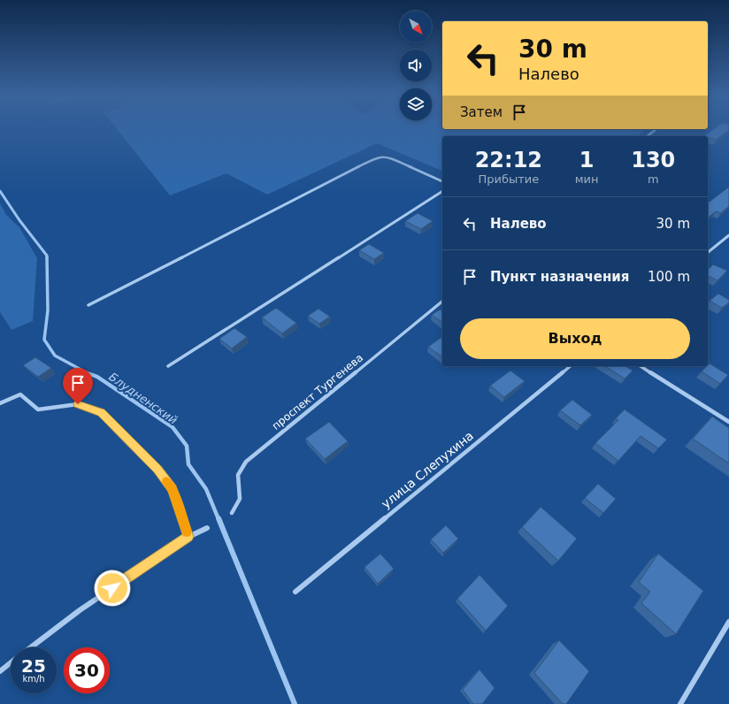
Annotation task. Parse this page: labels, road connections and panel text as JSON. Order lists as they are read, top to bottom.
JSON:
{
  "streets": {
    "street": ["проспект Тургенева", "улица Слепухина"]
  },
  "water": ["Блудненский"],
  "north": "bottom right",
  "page": {
    "turn": ["30 m", "Налево"],
    "then": "Затем",
    "eta": [
      "22:12",
      "Прибытие",
      "1",
      "мин",
      "130",
      "m"
    ],
    "list": [
      {
        "name": "Налево",
        "value": "30 m"
      },
      {
        "name": "Пункт назначения",
        "value": "100 m"
      }
    ],
    "buttons": "Выход",
    "speed": "25 km/h",
    "limit": "30"
  }
}
